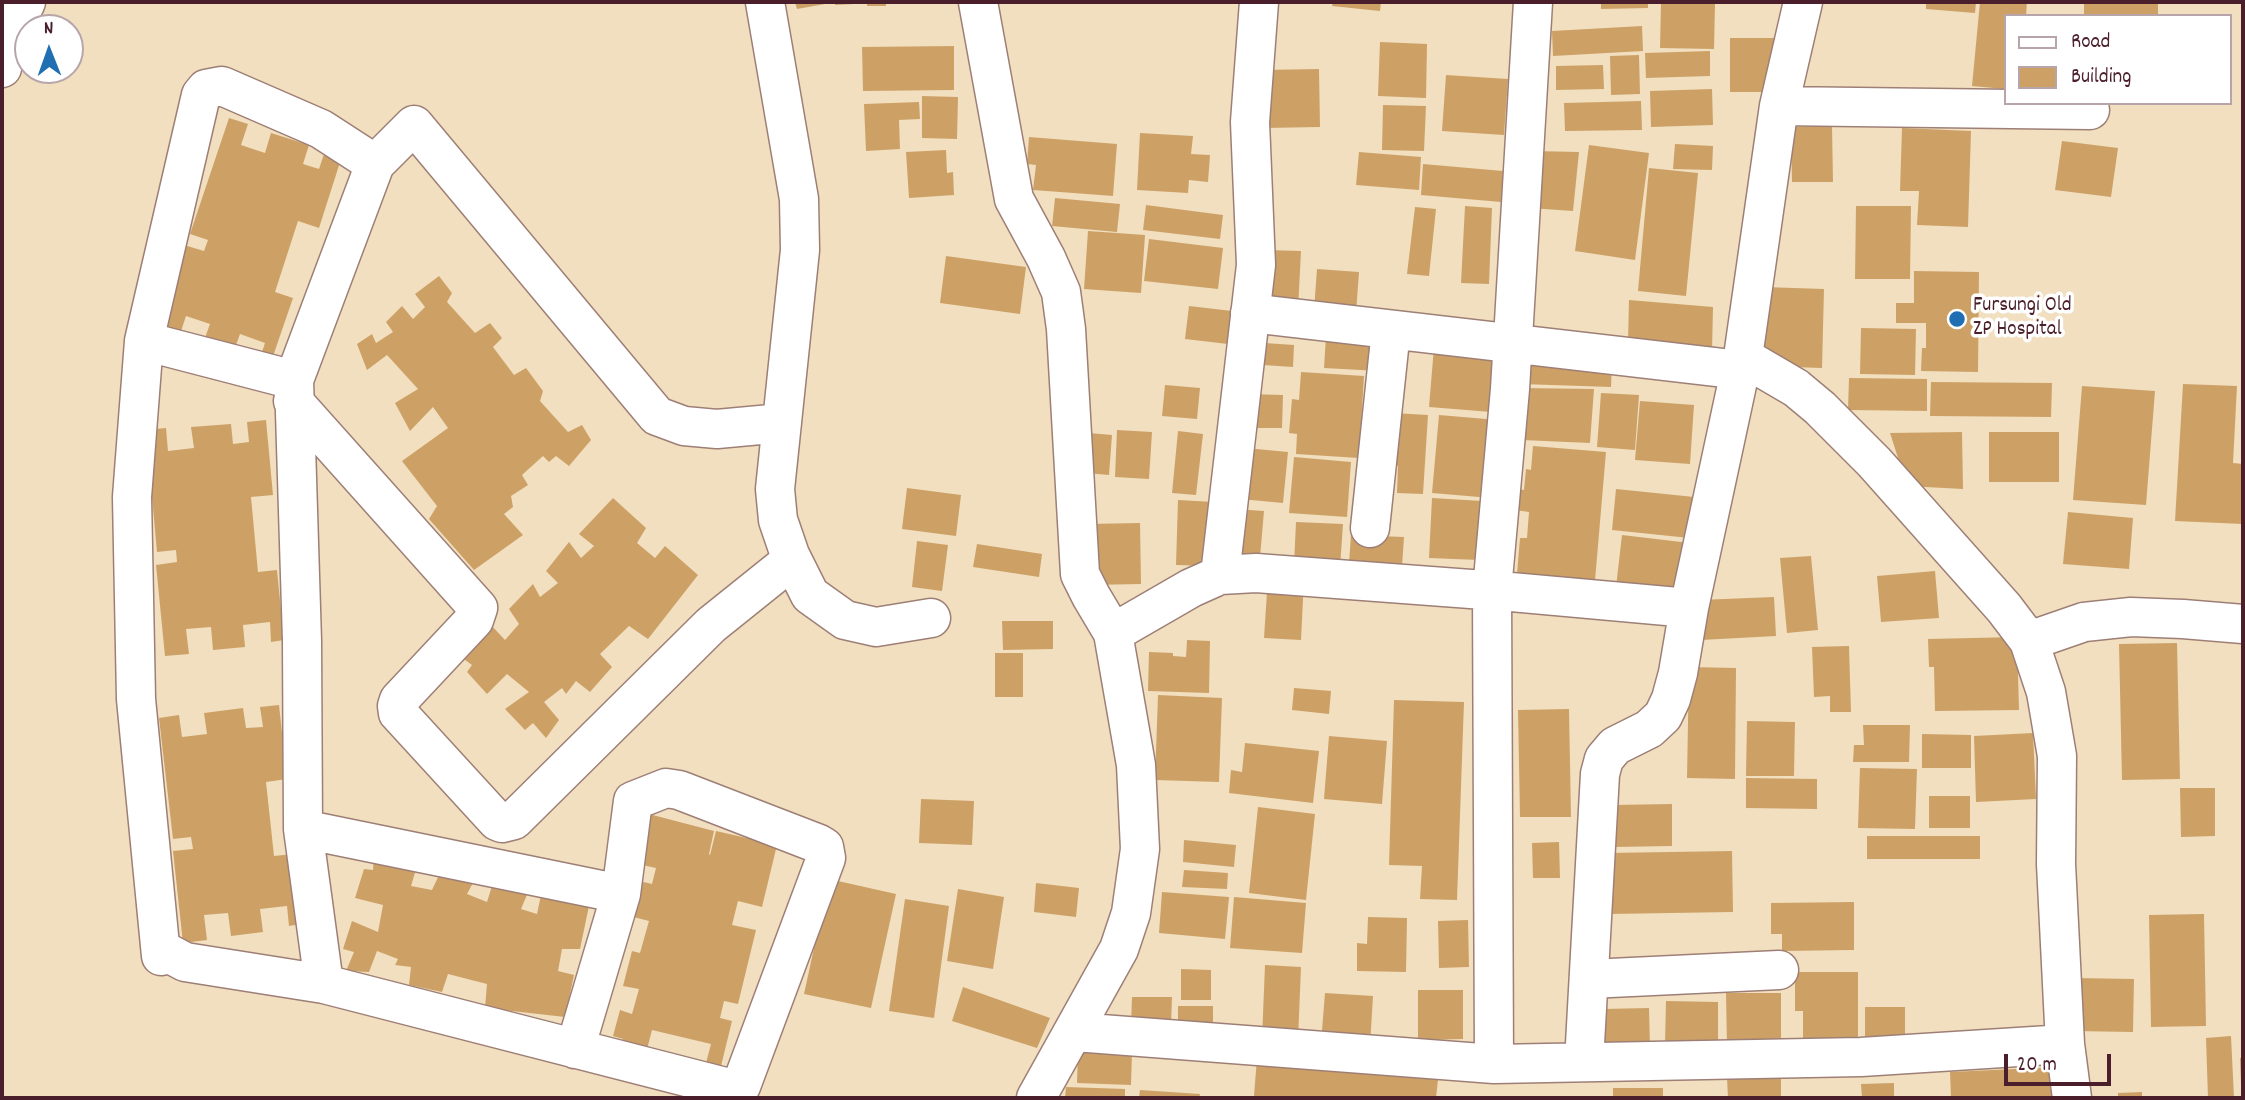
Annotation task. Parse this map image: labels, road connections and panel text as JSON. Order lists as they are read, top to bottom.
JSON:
{
  "places": ["Fursungi Old ZP Hospital"],
  "legend": ["Road", "Building"],
  "scale_bar": "20 m",
  "north": "top"
}
